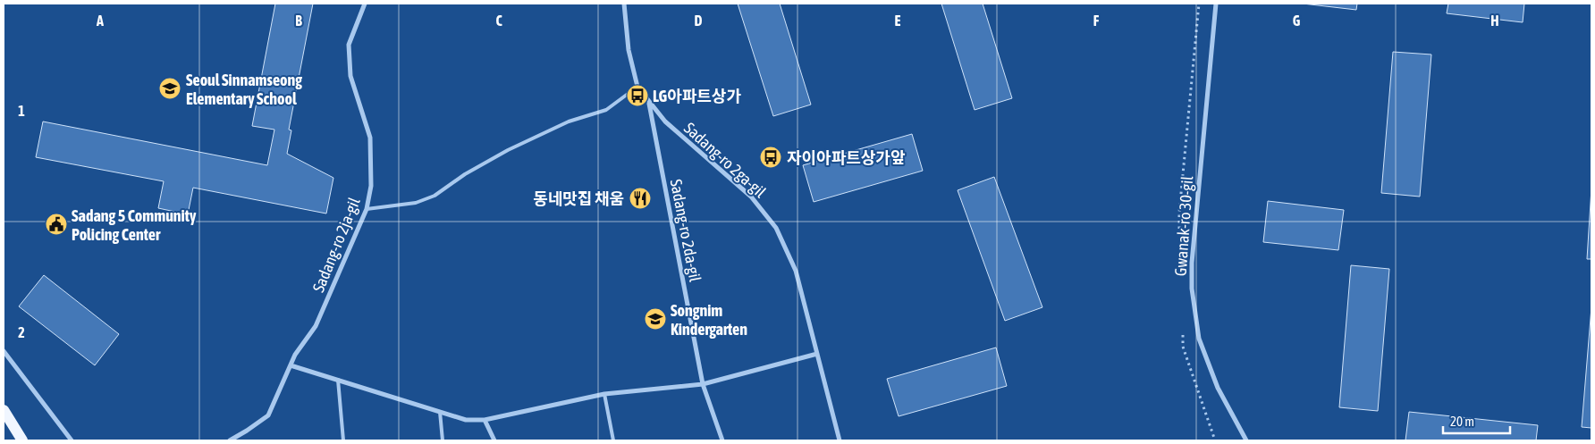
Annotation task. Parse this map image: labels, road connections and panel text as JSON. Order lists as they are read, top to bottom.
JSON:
{
  "streets": {
    "street": [
      "Sadang-ro 2ga-gil",
      "Gwanak-ro 30-gil",
      "Sadang-ro 2da-gil",
      "Sadang-ro 2ja-gil"
    ]
  },
  "crossings": [
    ["Sadang-ro 2ga-gil", "Sadang-ro 2da-gil"]
  ],
  "places": {
    "school or university": ["Seoul Sinnamseong Elementary School", "Songnim Kindergarten"],
    "bus stop": ["LG아파트상가", "자이아파트상가앞"],
    "restaurant": ["동네맛집 채움"],
    "public building": ["Sadang 5 Community Policing Center"]
  },
  "scale_bar": "20 m",
  "grid": {
    "columns": [
      "A",
      "B",
      "C",
      "D",
      "E",
      "F",
      "G",
      "H"
    ],
    "rows": ["1", "2"]
  }
}
